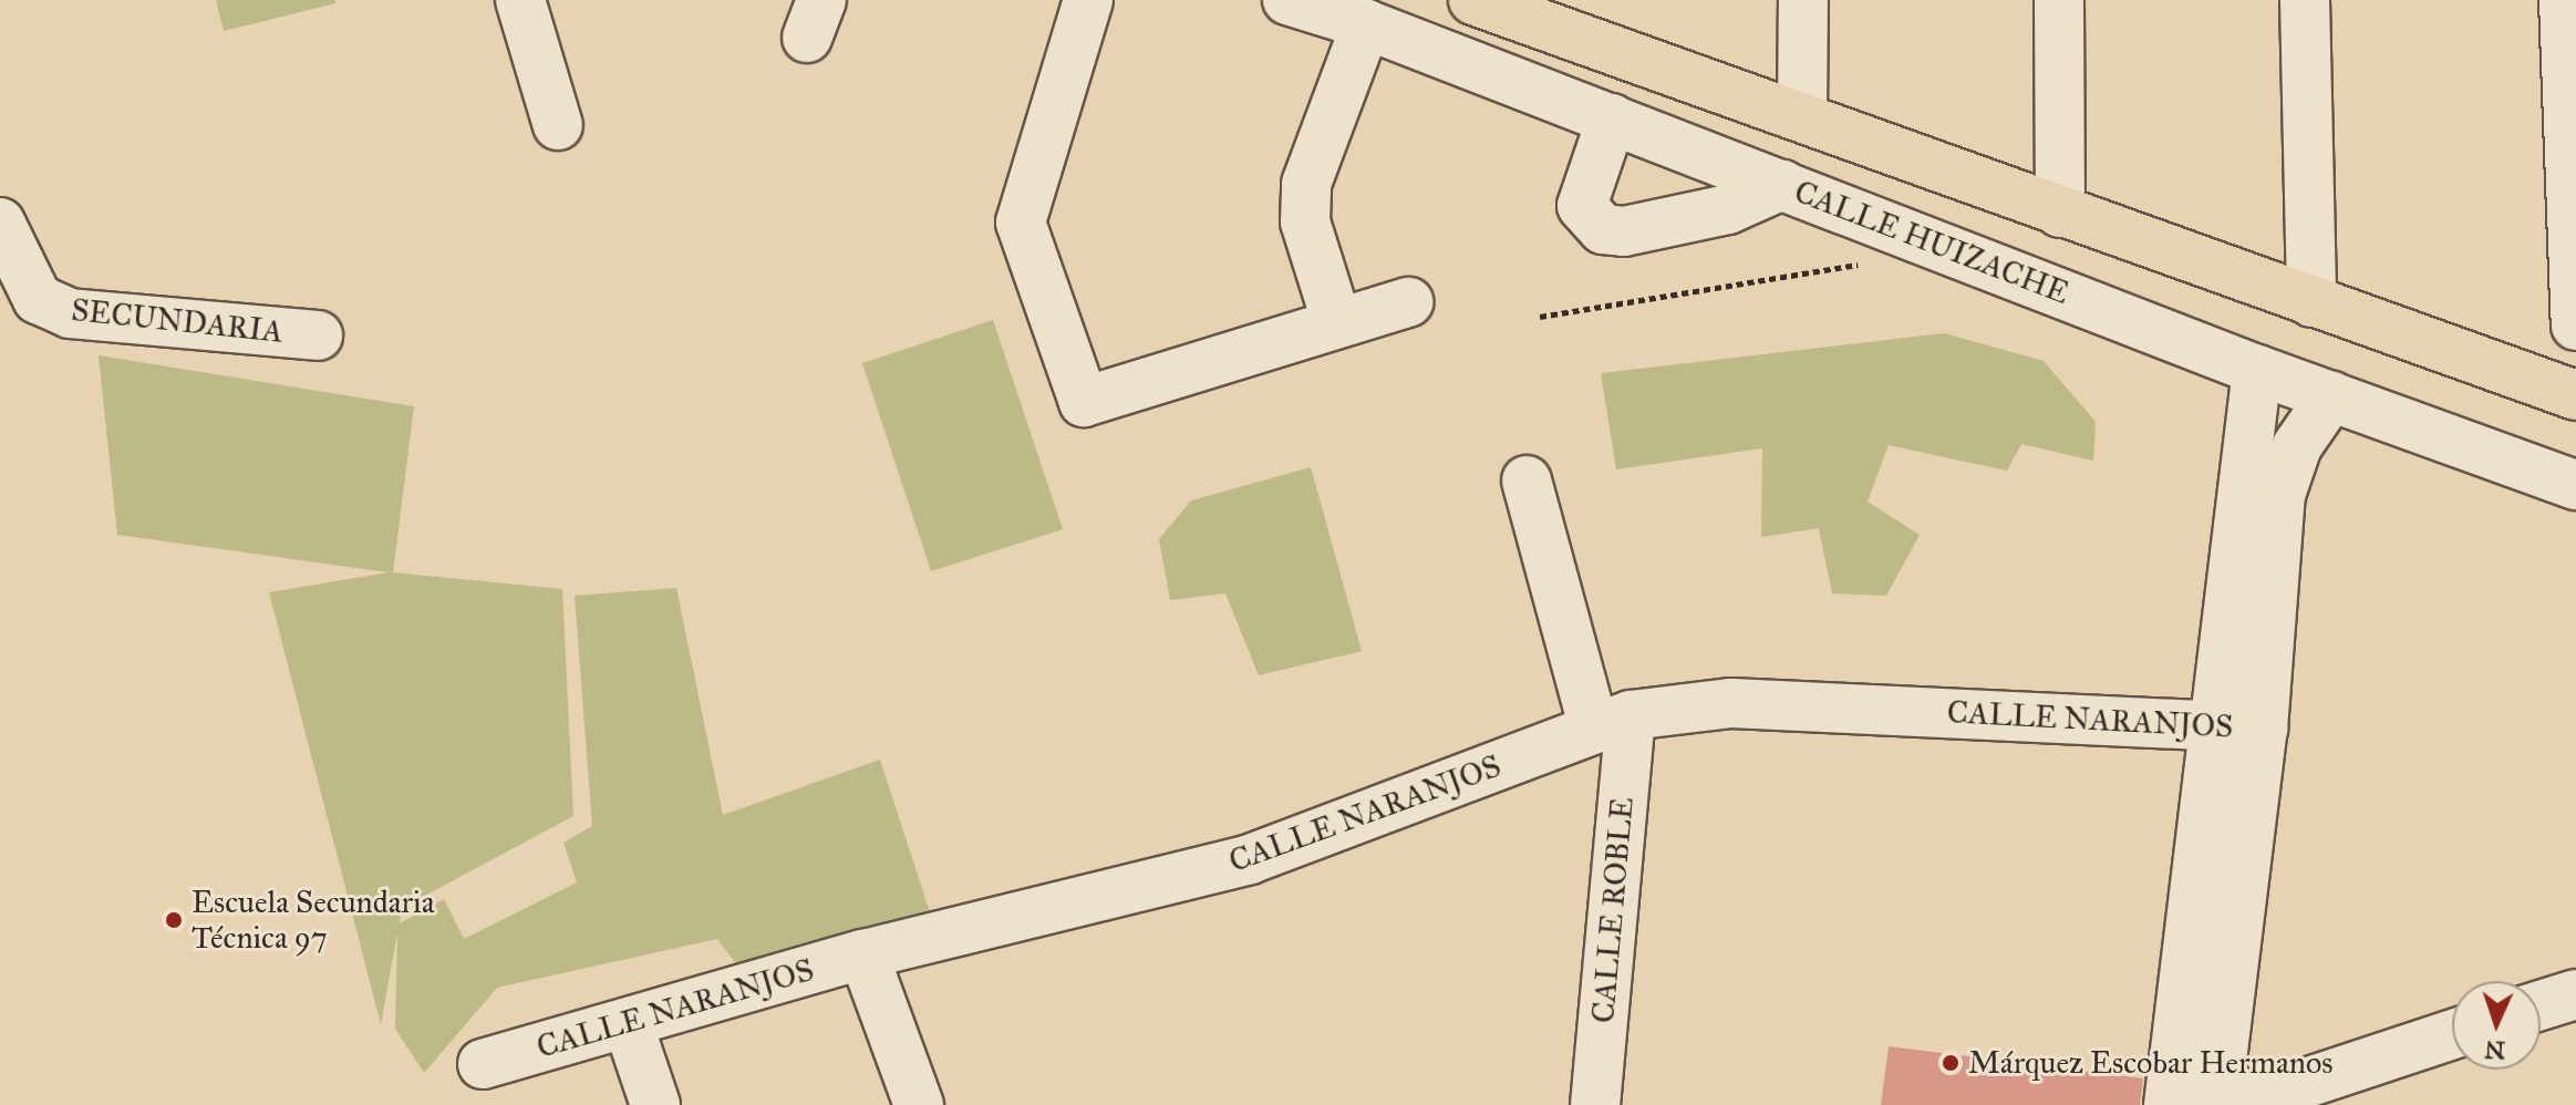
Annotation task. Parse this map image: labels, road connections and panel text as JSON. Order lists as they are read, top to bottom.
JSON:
{
  "streets": {
    "street": [
      "CALLE HUIZACHE",
      "SECUNDARIA",
      "CALLE NARANJOS",
      "CALLE ROBLE"
    ]
  },
  "crossings": [
    ["CALLE NARANJOS", "CALLE ROBLE"]
  ],
  "places": ["Escuela Secundaria Técnica 97", "Márquez Escobar Hermanos"],
  "north": "bottom"
}
